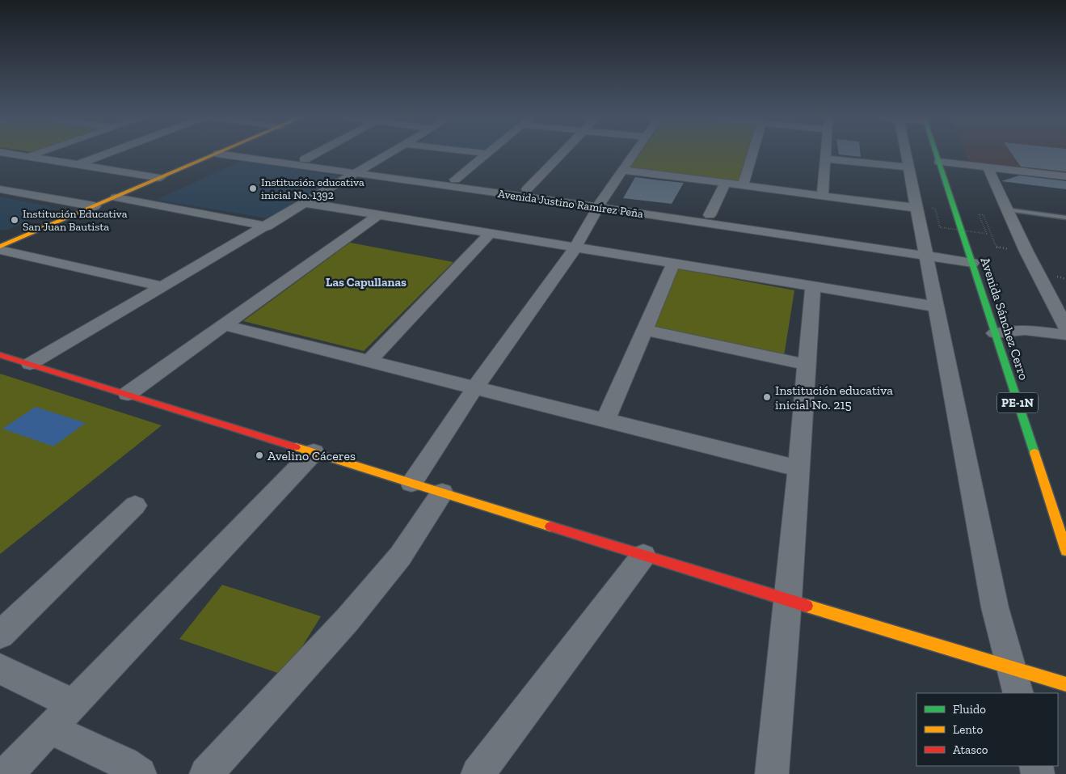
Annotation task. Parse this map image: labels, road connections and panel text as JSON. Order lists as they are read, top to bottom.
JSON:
{
  "streets": {
    "main road": ["Avenida Sánchez Cerro", "PE-1N"],
    "street": ["Avenida Justino Ramírez Peña"]
  },
  "districts": ["Las Capullanas"],
  "places": [
    "Institución educativa inicial No. 1392",
    "Institución Educativa San Juan Bautista",
    "Institución educativa inicial No. 215",
    "Avelino Cáceres"
  ],
  "legend": ["Fluido", "Lento", "Atasco"]
}
